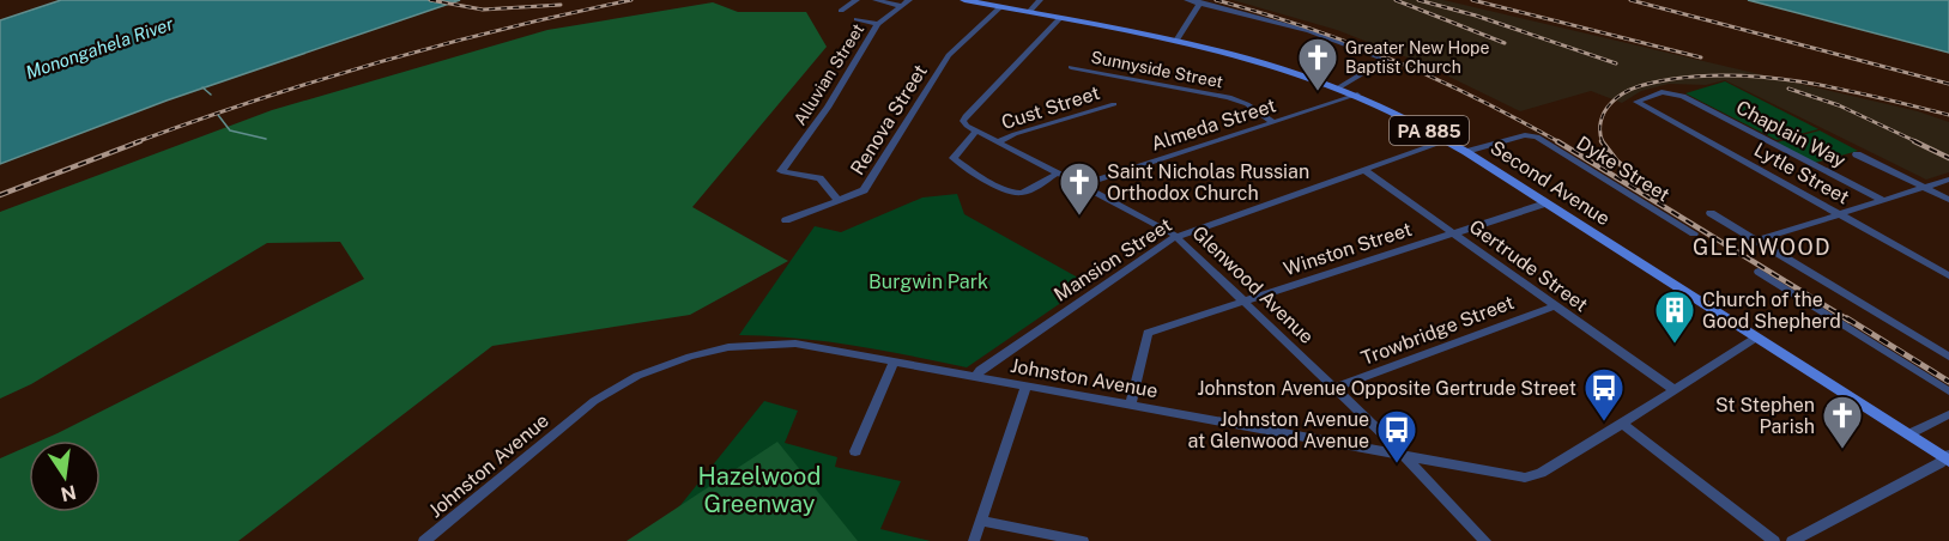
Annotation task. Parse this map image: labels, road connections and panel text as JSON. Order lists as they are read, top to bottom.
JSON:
{
  "streets": {
    "main road": ["PA 885", "Second Avenue"],
    "street": [
      "Sunnyside Street",
      "Alluvian Street",
      "Cust Street",
      "Renova Street",
      "Almeda Street",
      "Chaplain Way",
      "Dyke Street",
      "Lytle Street",
      "Winston Street",
      "Mansion Street",
      "Gertrude Street",
      "Glenwood Avenue",
      "Trowbridge Street",
      "Johnston Avenue"
    ]
  },
  "crossings": [
    ["Sunnyside Street", "Almeda Street"],
    ["Cust Street", "Glenwood Avenue"],
    ["Renova Street", "Second Avenue"],
    ["Almeda Street", "Second Avenue"],
    ["Almeda Street", "Glenwood Avenue"],
    ["Dyke Street", "Second Avenue"],
    ["Second Avenue", "Winston Street"],
    ["Second Avenue", "Mansion Street"],
    ["Second Avenue", "Johnston Avenue"],
    ["Winston Street", "Gertrude Street"],
    ["Winston Street", "Glenwood Avenue"],
    ["Winston Street", "Johnston Avenue"],
    ["Mansion Street", "Gertrude Street"],
    ["Mansion Street", "Glenwood Avenue"],
    ["Mansion Street", "Johnston Avenue"],
    ["Gertrude Street", "Trowbridge Street"],
    ["Gertrude Street", "Johnston Avenue"],
    ["Glenwood Avenue", "Trowbridge Street"],
    ["Glenwood Avenue", "Johnston Avenue"]
  ],
  "districts": ["GLENWOOD"],
  "water": ["Monongahela River"],
  "parks": ["Burgwin Park", "Hazelwood Greenway"],
  "places": {
    "church": ["Greater New Hope Baptist Church", "Saint Nicholas Russian Orthodox Church", "St Stephen Parish"],
    "building": ["Church of the Good Shepherd"],
    "bus stop": ["Johnston Avenue Opposite Gertrude Street", "Johnston Avenue at Glenwood Avenue"]
  },
  "north": "bottom"
}
